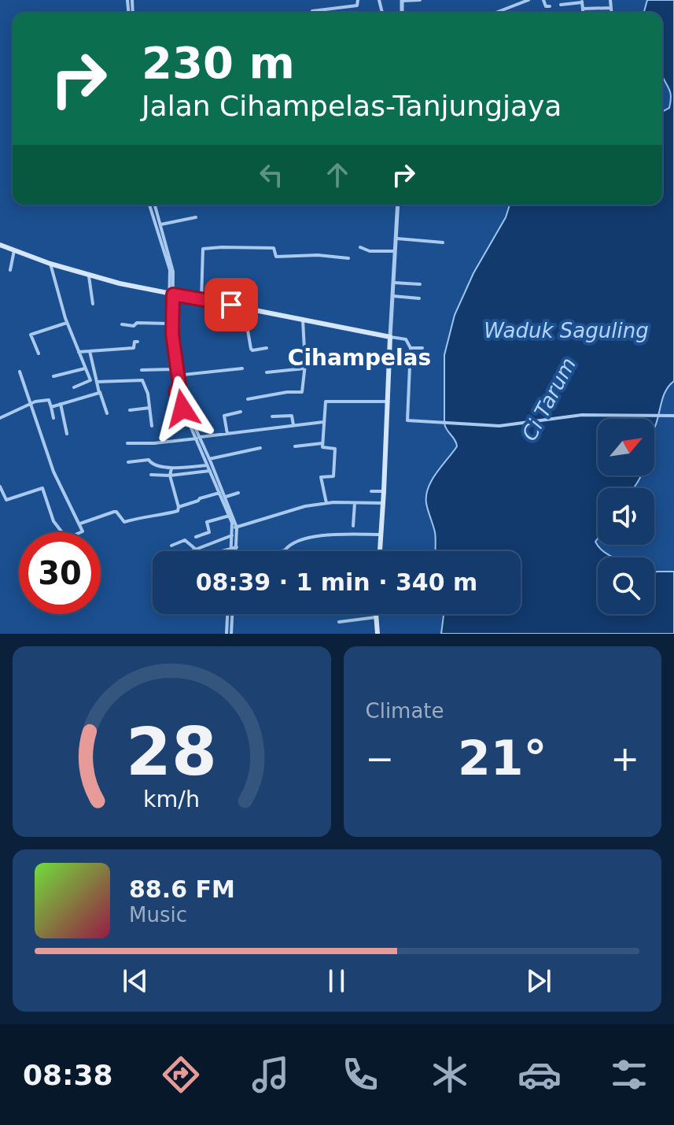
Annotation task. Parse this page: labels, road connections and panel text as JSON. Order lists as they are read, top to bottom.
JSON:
{
  "districts": ["Cihampelas"],
  "water": ["Waduk Saguling", "Ci Tarum"],
  "north": "top right",
  "page": {
    "turn": ["230 m", "Jalan Cihampelas-Tanjungjaya"],
    "limit": "30",
    "trip": "08:39 · 1 min · 340 m",
    "tile": "Climate",
    "heat": ["−", "21°", "+"],
    "song": ["88.6 FM", "Music"],
    "tabs": "08:38",
    "gauge": ["28", "km/h"]
  }
}
